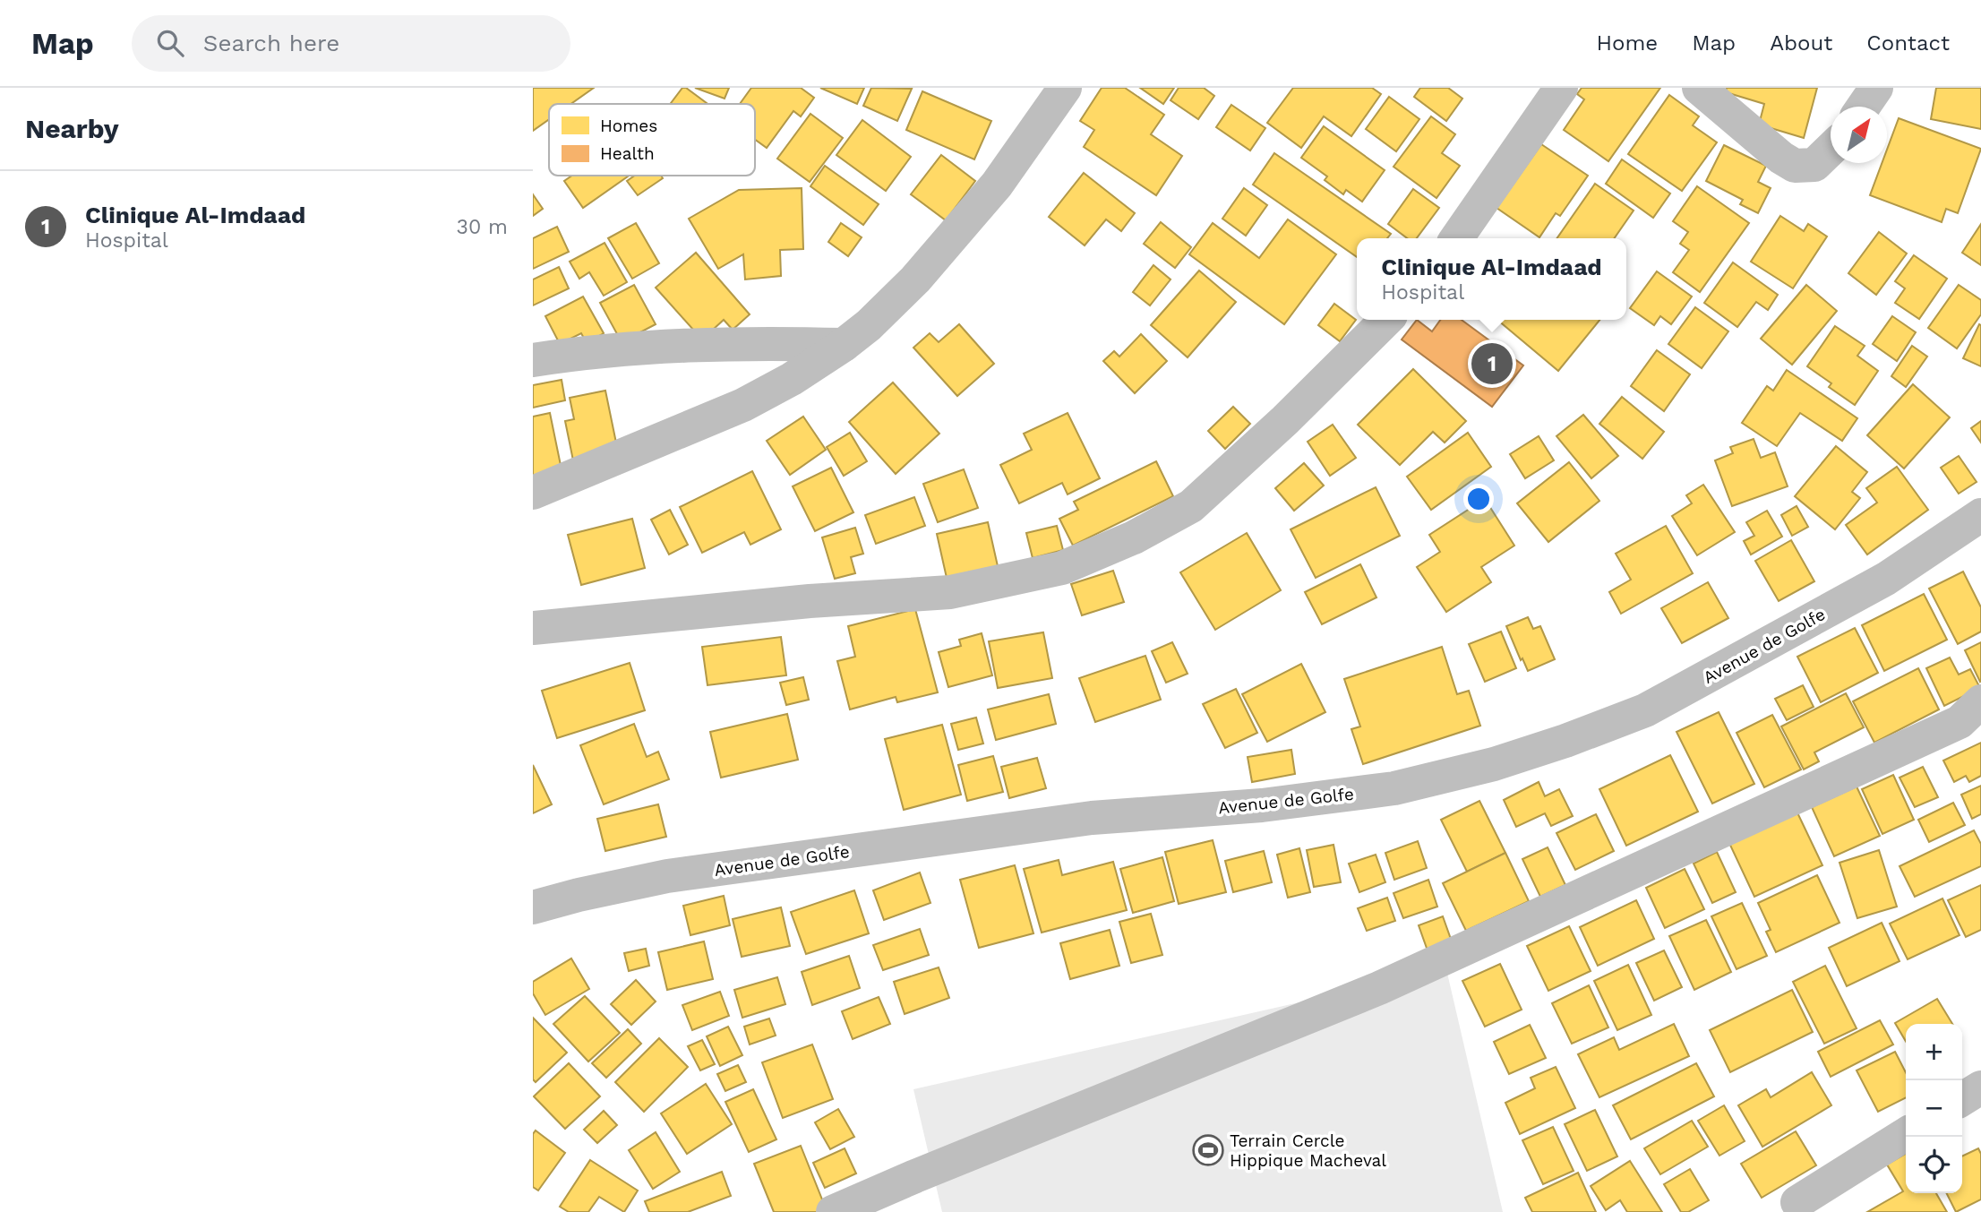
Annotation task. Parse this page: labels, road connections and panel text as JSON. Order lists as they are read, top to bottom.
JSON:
{
  "streets": {
    "street": ["Avenue de Golfe"]
  },
  "places": {
    "sports": ["Terrain Cercle Hippique Macheval"]
  },
  "legend": ["Homes", "Health"],
  "north": "top right",
  "page": {
    "header": "Map",
    "search": "Search here",
    "nav": [
      "Home",
      "Map",
      "About",
      "Contact"
    ],
    "heading": "Nearby",
    "list": [
      {
        "mark": "1",
        "name": "Clinique Al-Imdaad",
        "note": "Hospital",
        "value": "30 m"
      }
    ],
    "popup": ["Clinique Al-Imdaad", "Hospital"],
    "pins": "1",
    "map_buttons": ["+", "−"]
  }
}
